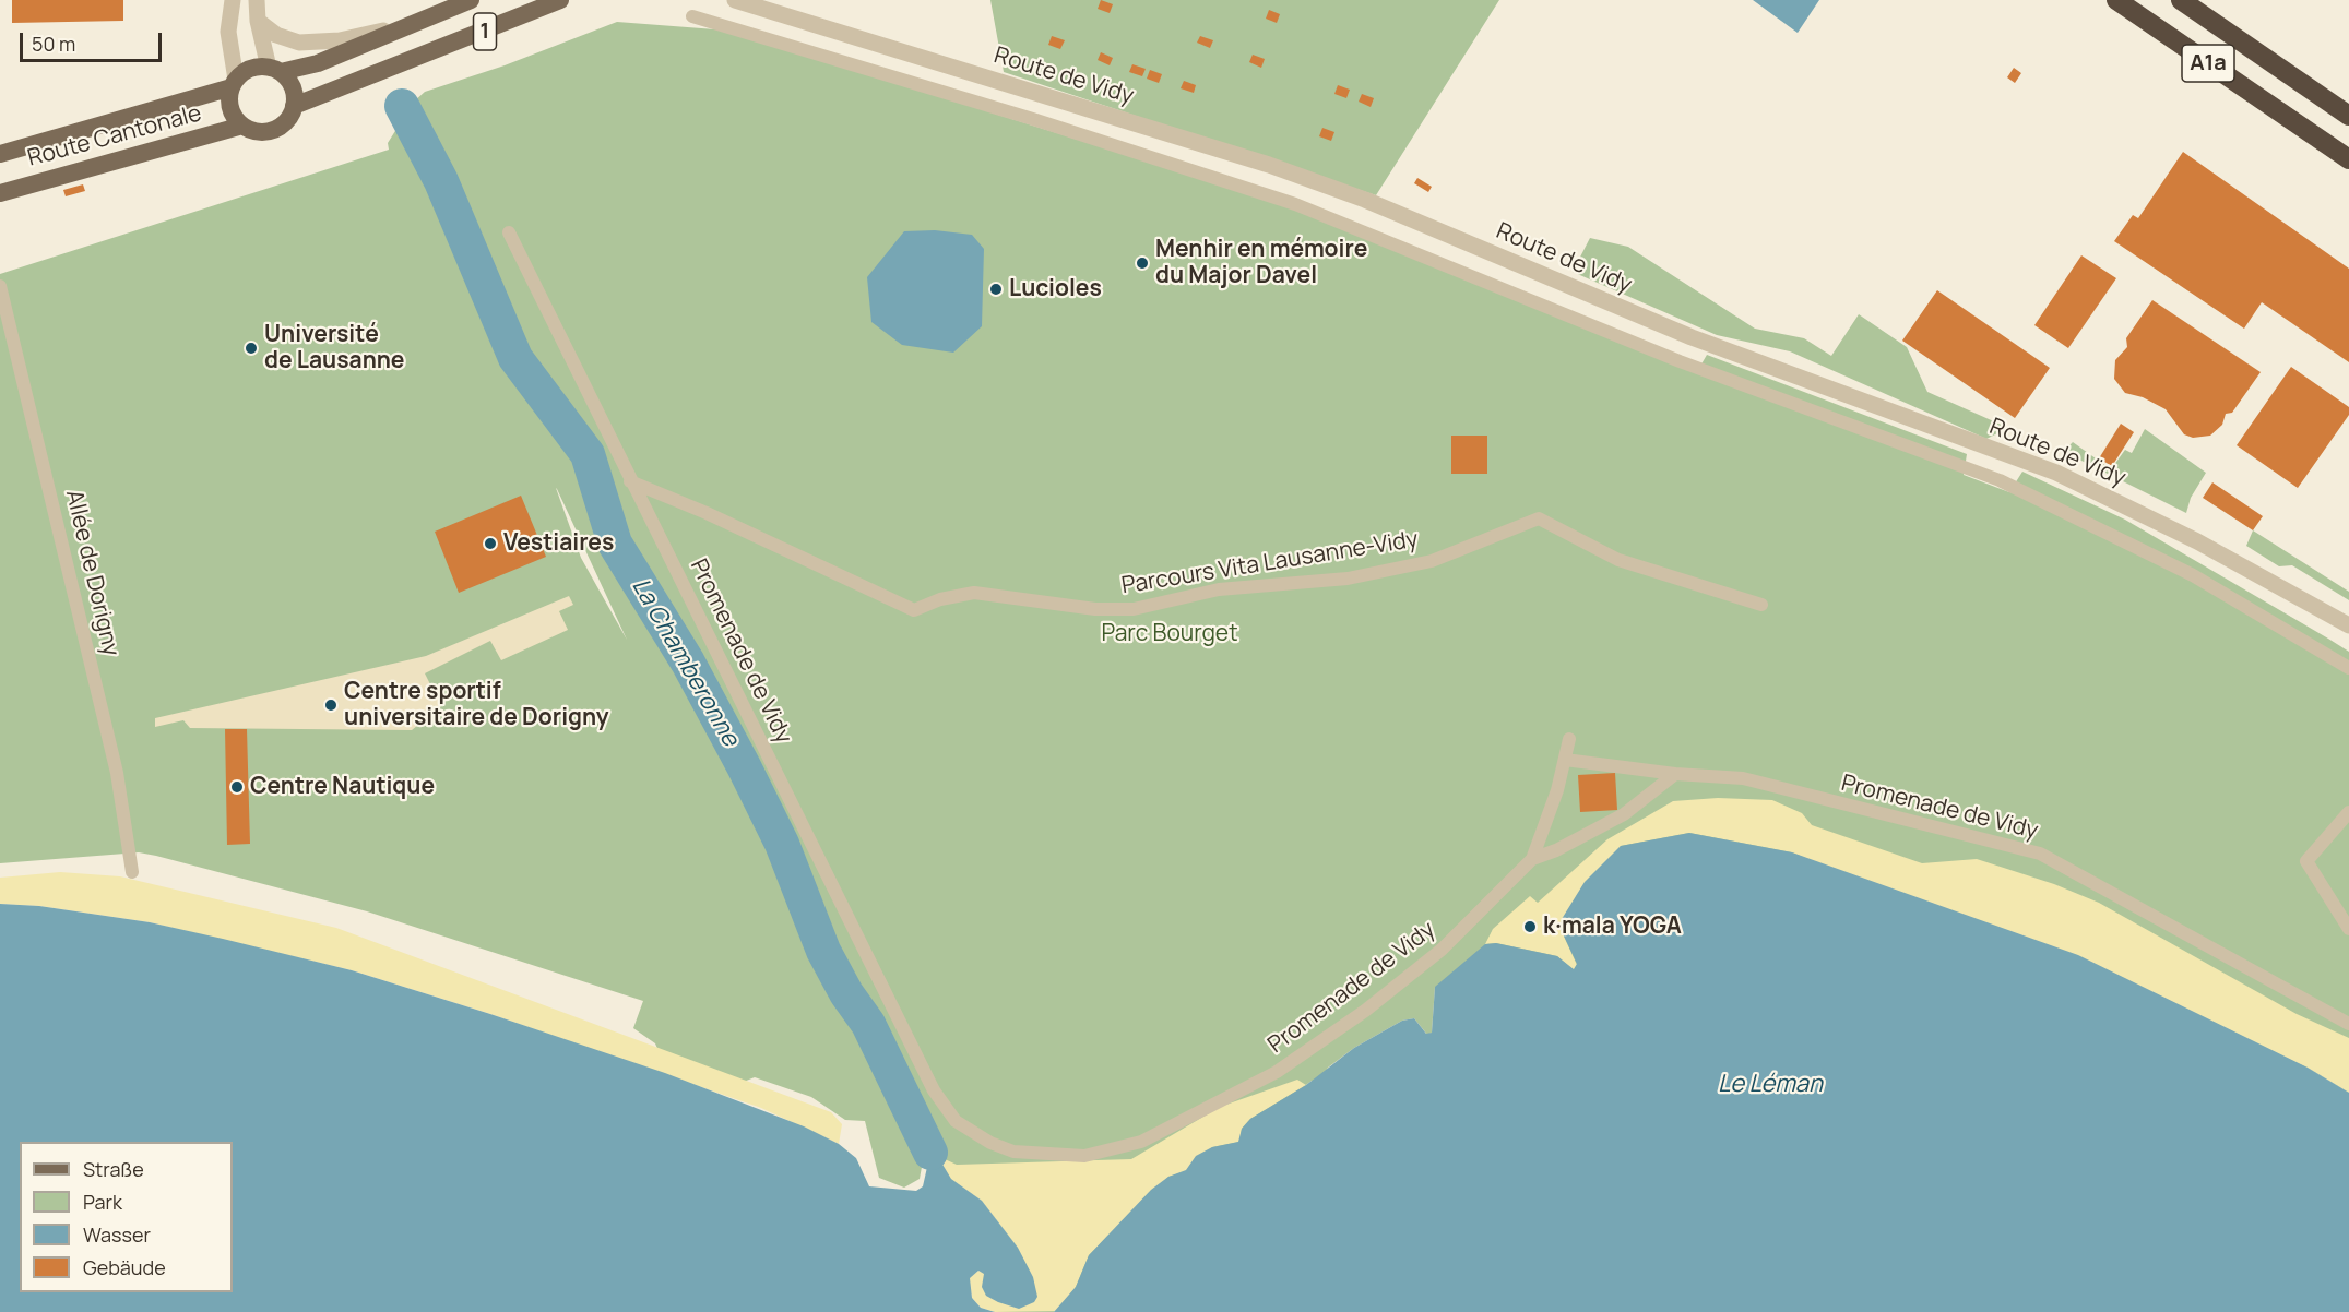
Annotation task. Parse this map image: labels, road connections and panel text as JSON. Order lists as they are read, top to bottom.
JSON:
{
  "streets": {
    "highway": ["A1a"],
    "main road": ["1", "Route Cantonale"],
    "street": [
      "Route de Vidy",
      "Parcours Vita Lausanne-Vidy",
      "Allée de Dorigny",
      "Promenade de Vidy"
    ]
  },
  "crossings": [
    ["1", "Route Cantonale"],
    ["Parcours Vita Lausanne-Vidy", "Promenade de Vidy"]
  ],
  "water": ["La Chamberonne", "Le Léman"],
  "parks": ["Parc Bourget"],
  "places": [
    "Menhir en mémoire du Major Davel",
    "Lucioles",
    "Université de Lausanne",
    "Vestiaires",
    "Centre sportif universitaire de Dorigny",
    "Centre Nautique",
    "k·mala YOGA"
  ],
  "legend": [
    "Straße",
    "Park",
    "Wasser",
    "Gebäude"
  ],
  "scale_bar": "50 m"
}
